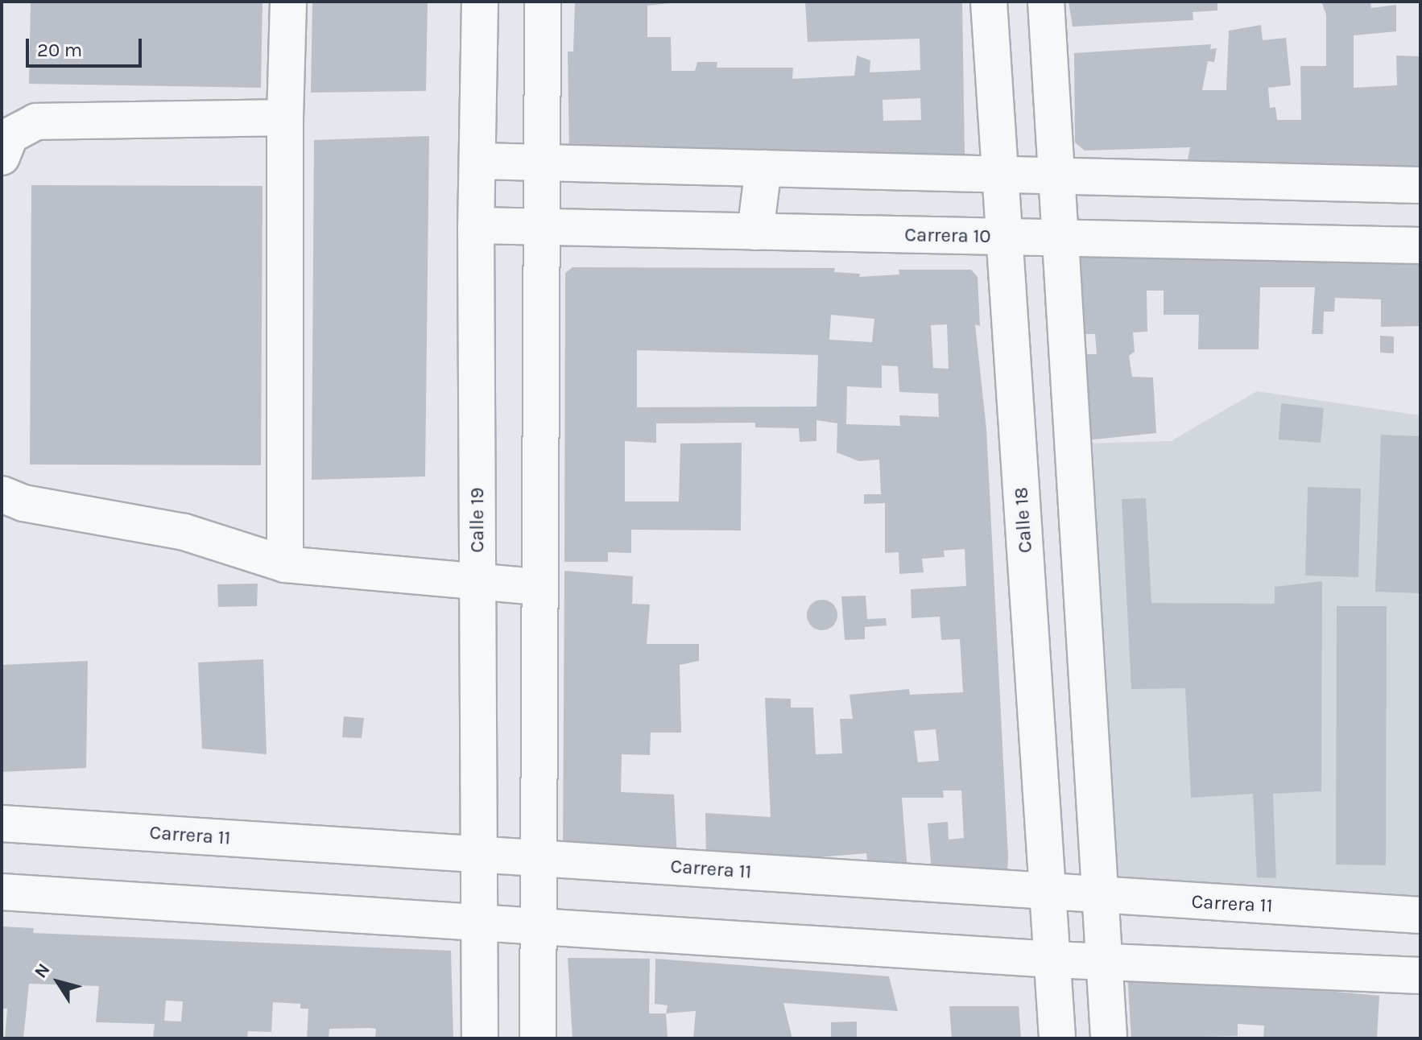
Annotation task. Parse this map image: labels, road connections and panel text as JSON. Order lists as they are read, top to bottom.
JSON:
{
  "streets": {
    "street": [
      "Carrera 10",
      "Calle 19",
      "Calle 18",
      "Carrera 11"
    ]
  },
  "crossings": [
    ["Carrera 10", "Calle 19"],
    ["Carrera 10", "Calle 18"],
    ["Calle 19", "Carrera 11"],
    ["Calle 18", "Carrera 11"]
  ],
  "scale_bar": "20 m",
  "north": "top left"
}
